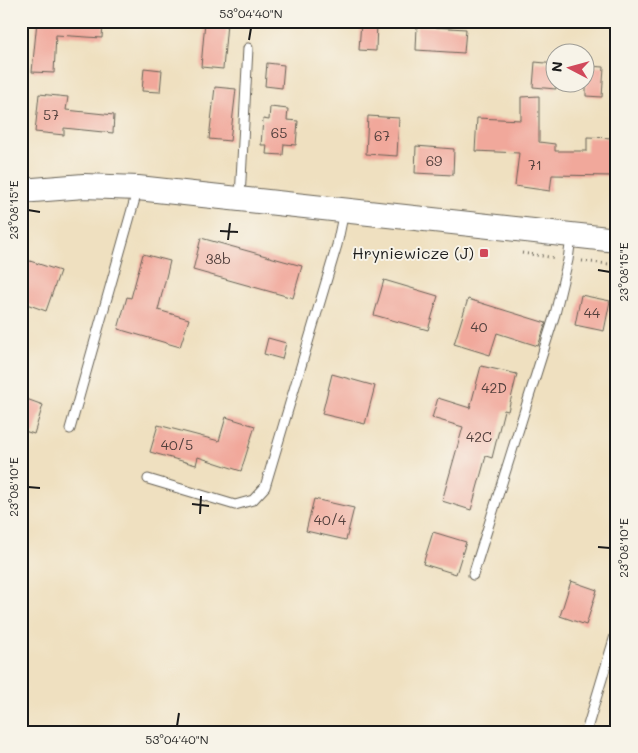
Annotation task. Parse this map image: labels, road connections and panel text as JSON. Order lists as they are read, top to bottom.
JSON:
{
  "places": {
    "transit": ["Hryniewicze (J)"]
  },
  "house_numbers": [
    "57",
    "65",
    "67",
    "69",
    "71",
    "38b",
    "44",
    "40",
    "42D",
    "42C",
    "40/5",
    "40/4"
  ],
  "north": "left",
  "coordinates": ["53°04'40\"N", "23°08'15\"E", "23°08'10\"E"]
}
